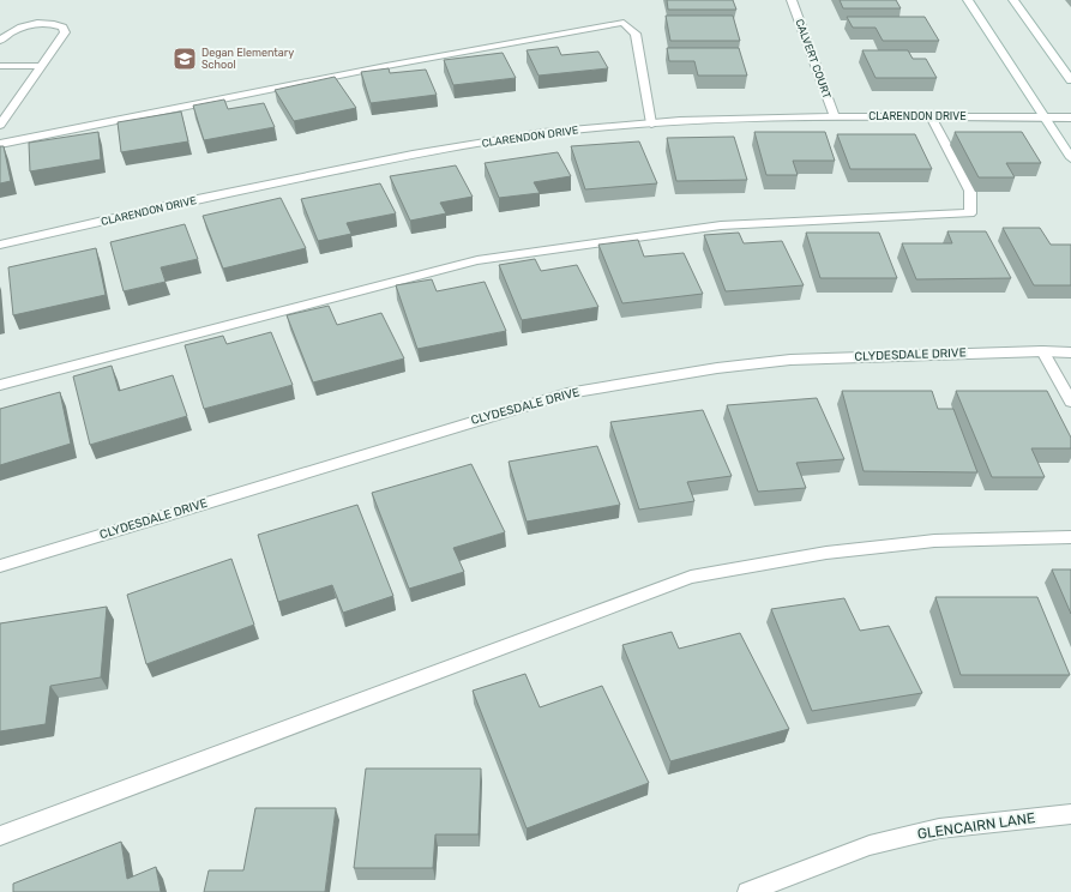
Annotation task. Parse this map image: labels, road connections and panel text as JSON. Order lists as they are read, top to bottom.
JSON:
{
  "streets": {
    "street": [
      "CALVERT COURT",
      "CLARENDON DRIVE",
      "CLYDESDALE DRIVE",
      "GLENCAIRN LANE"
    ]
  },
  "crossings": [
    ["CALVERT COURT", "CLARENDON DRIVE"]
  ],
  "places": {
    "school or university": ["Degan Elementary School"]
  }
}
